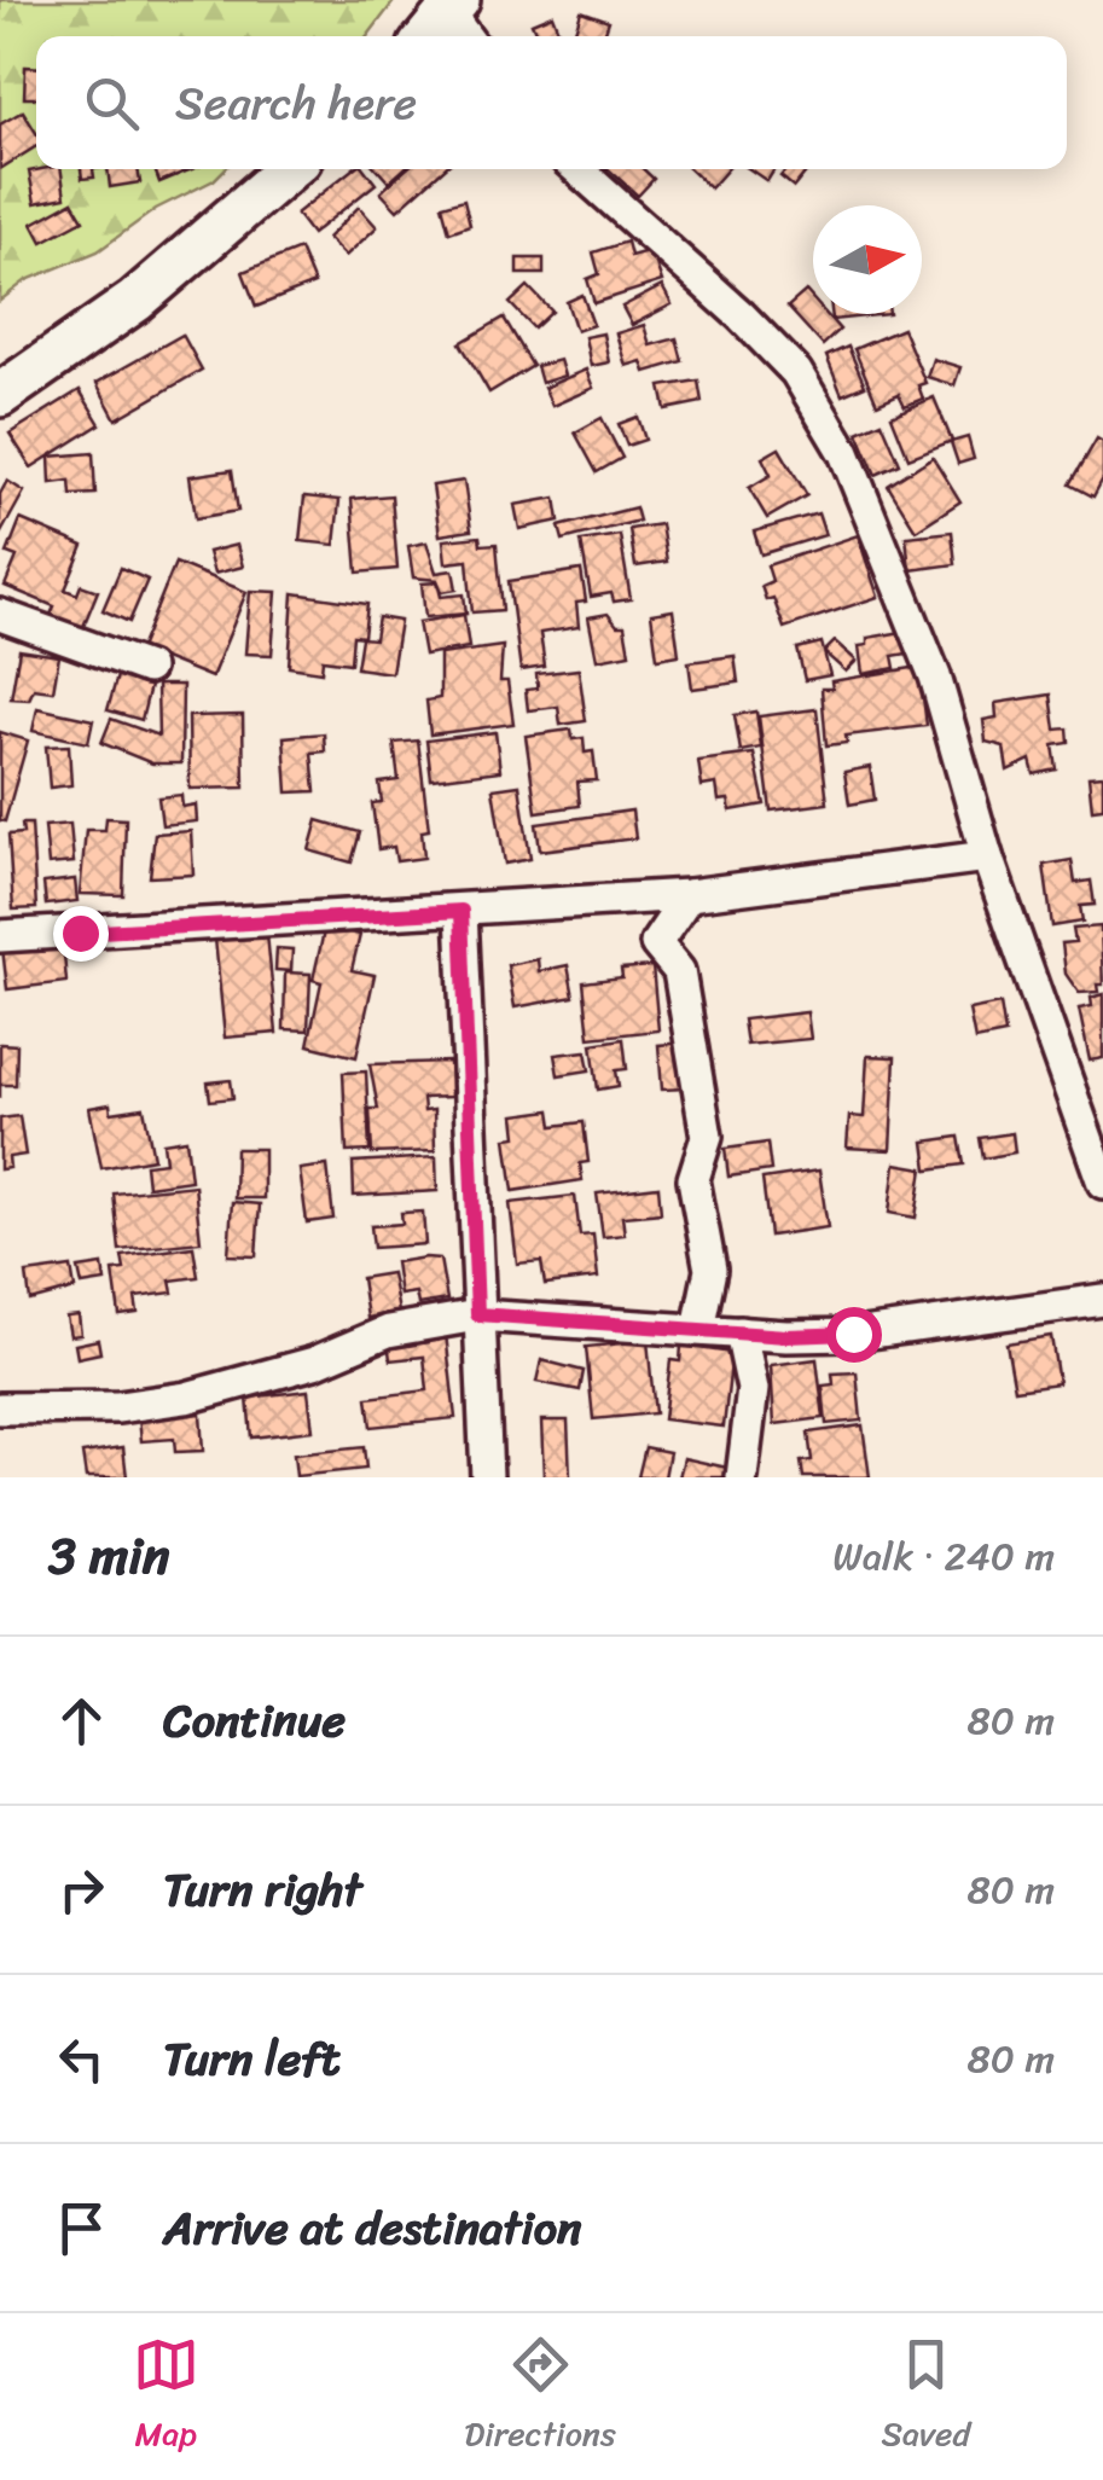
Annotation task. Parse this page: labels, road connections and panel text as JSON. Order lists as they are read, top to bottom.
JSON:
{
  "north": "right",
  "page": {
    "search": "Search here",
    "heading": ["3 min", "Walk · 240 m"],
    "list": [
      ["Continue", "80 m"],
      ["Turn right", "80 m"],
      ["Turn left", "80 m"],
      "Arrive at destination"
    ],
    "nav": ["Map", "Directions", "Saved"]
  }
}
